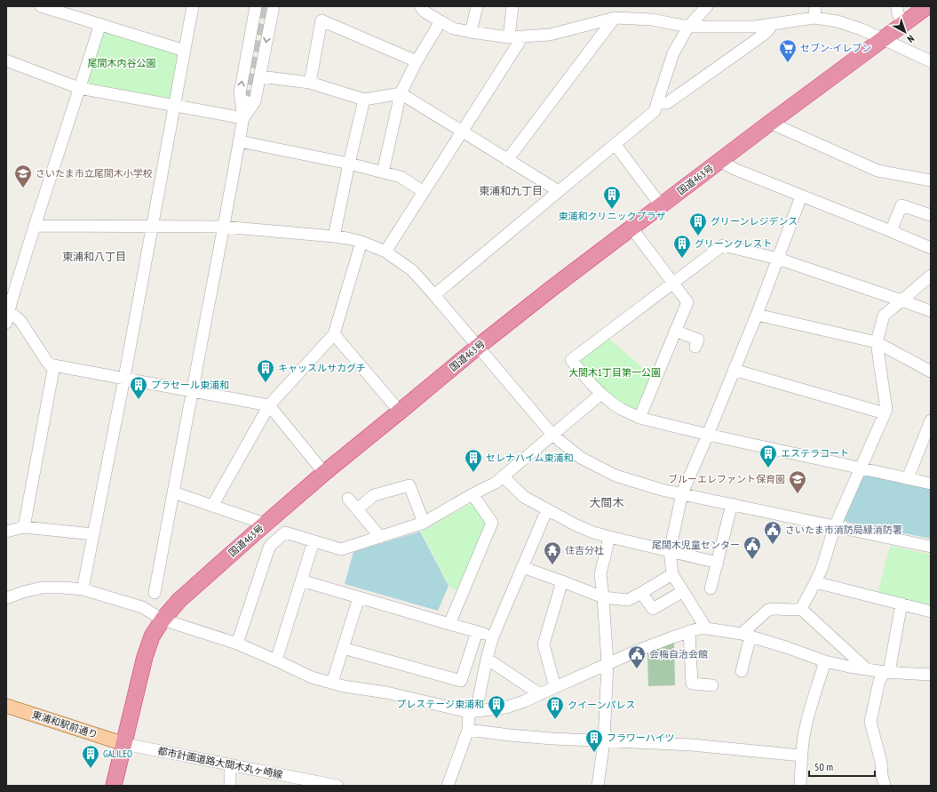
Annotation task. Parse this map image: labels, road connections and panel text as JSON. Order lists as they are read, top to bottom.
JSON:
{
  "streets": {
    "highway": ["国道463号"],
    "main road": ["東浦和駅前通り"],
    "street": ["都市計画道路大間木丸ヶ崎線"]
  },
  "crossings": [
    ["国道463号", "東浦和駅前通り"],
    ["国道463号", "都市計画道路大間木丸ヶ崎線"],
    ["東浦和駅前通り", "都市計画道路大間木丸ヶ崎線"]
  ],
  "districts": ["東浦和九丁目", "東浦和八丁目", "大間木"],
  "parks": ["尾間木内谷公園", "大間木1丁目第一公園"],
  "places": {
    "supermarket": ["セブン-イレブン"],
    "school or university": ["さいたま市立尾間木小学校", "ブルーエレファント保育園"],
    "building": [
      "東浦和クリニックプラザ",
      "グリーンレジデンス",
      "グリーンクレスト",
      "キャッスルサカグチ",
      "プラセール東浦和",
      "エステラコート",
      "セレナハイム東浦和",
      "プレステージ東浦和",
      "クイーンパレス",
      "フラワーハイツ",
      "GALILEO"
    ],
    "public building": ["さいたま市消防局緑消防署", "尾間木児童センター", "会梅自治会館"],
    "temple": ["住吉分社"]
  },
  "scale_bar": "50 m",
  "north": "bottom right"
}
